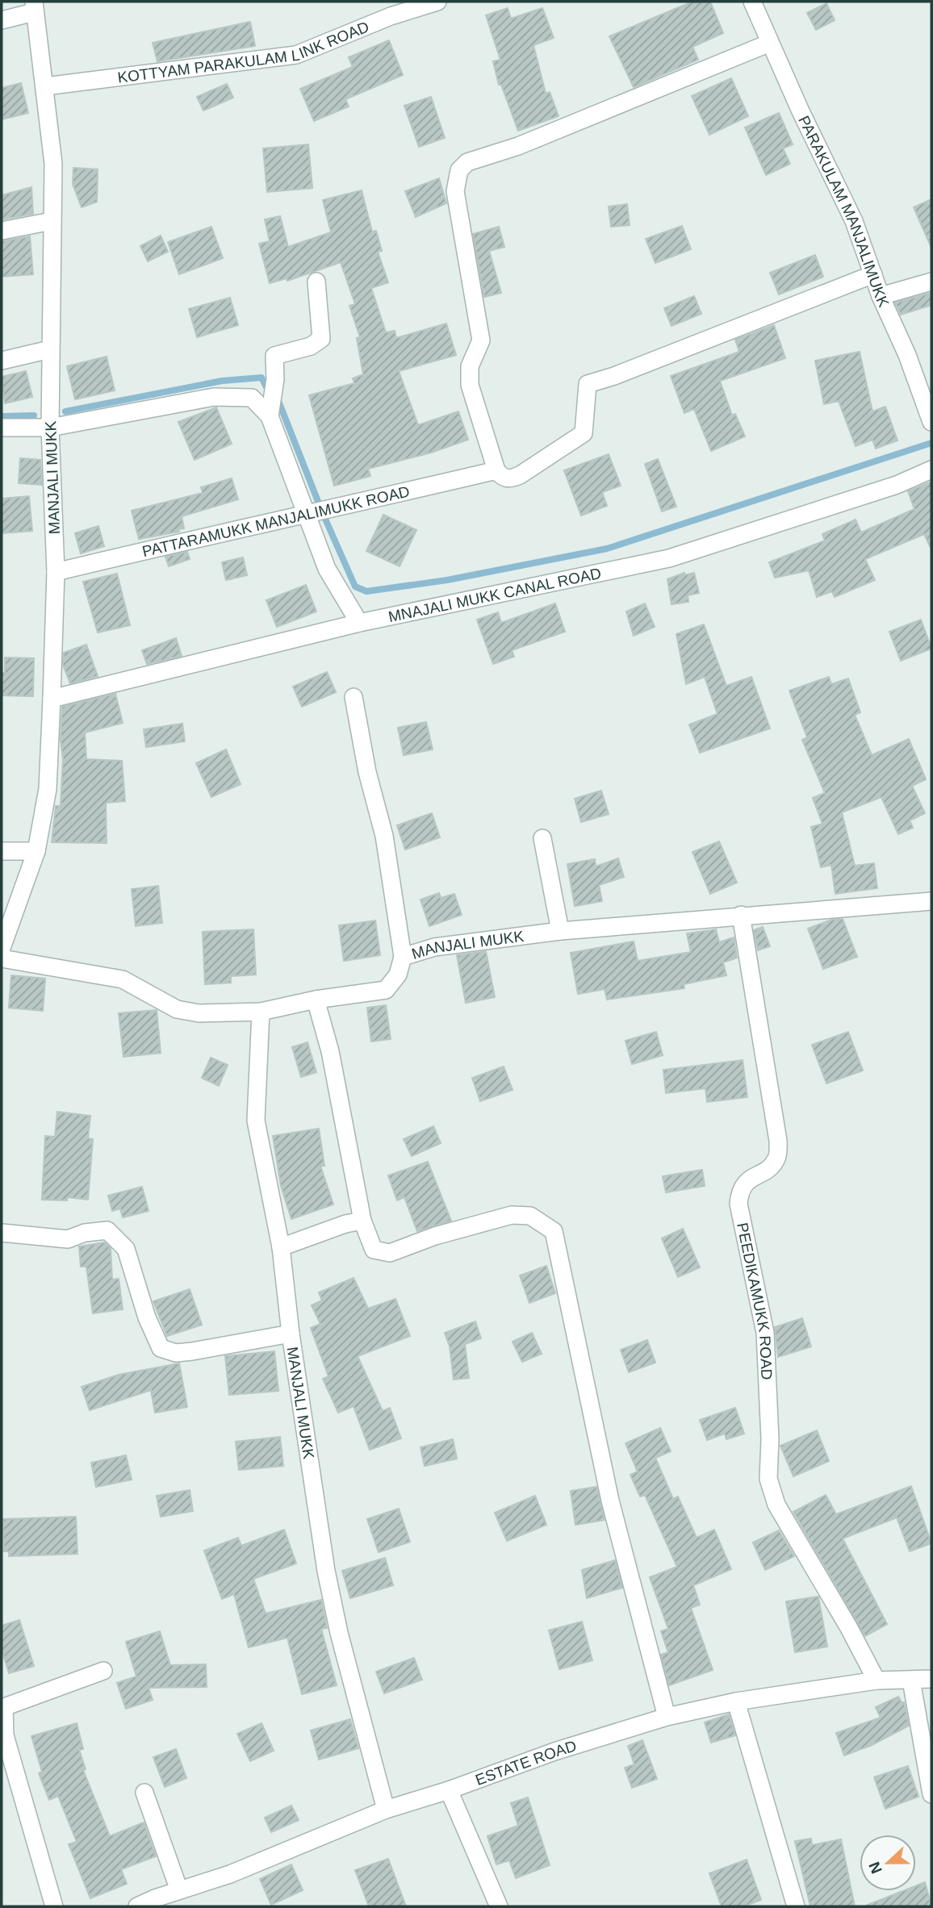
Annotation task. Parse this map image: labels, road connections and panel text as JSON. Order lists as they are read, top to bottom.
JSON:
{
  "streets": {
    "street": [
      "KOTTYAM PARAKULAM LINK ROAD",
      "PARAKULAM MANJALIMUKK",
      "MANJALI MUKK",
      "PATTARAMUKK MANJALIMUKK ROAD",
      "MNAJALI MUKK CANAL ROAD",
      "PEEDIKAMUKK ROAD",
      "ESTATE ROAD"
    ]
  },
  "crossings": [
    ["KOTTYAM PARAKULAM LINK ROAD", "MANJALI MUKK"],
    ["MANJALI MUKK", "PATTARAMUKK MANJALIMUKK ROAD"],
    ["MANJALI MUKK", "MNAJALI MUKK CANAL ROAD"],
    ["MANJALI MUKK", "PEEDIKAMUKK ROAD"],
    ["MANJALI MUKK", "ESTATE ROAD"],
    ["PEEDIKAMUKK ROAD", "ESTATE ROAD"]
  ],
  "north": "left"
}
